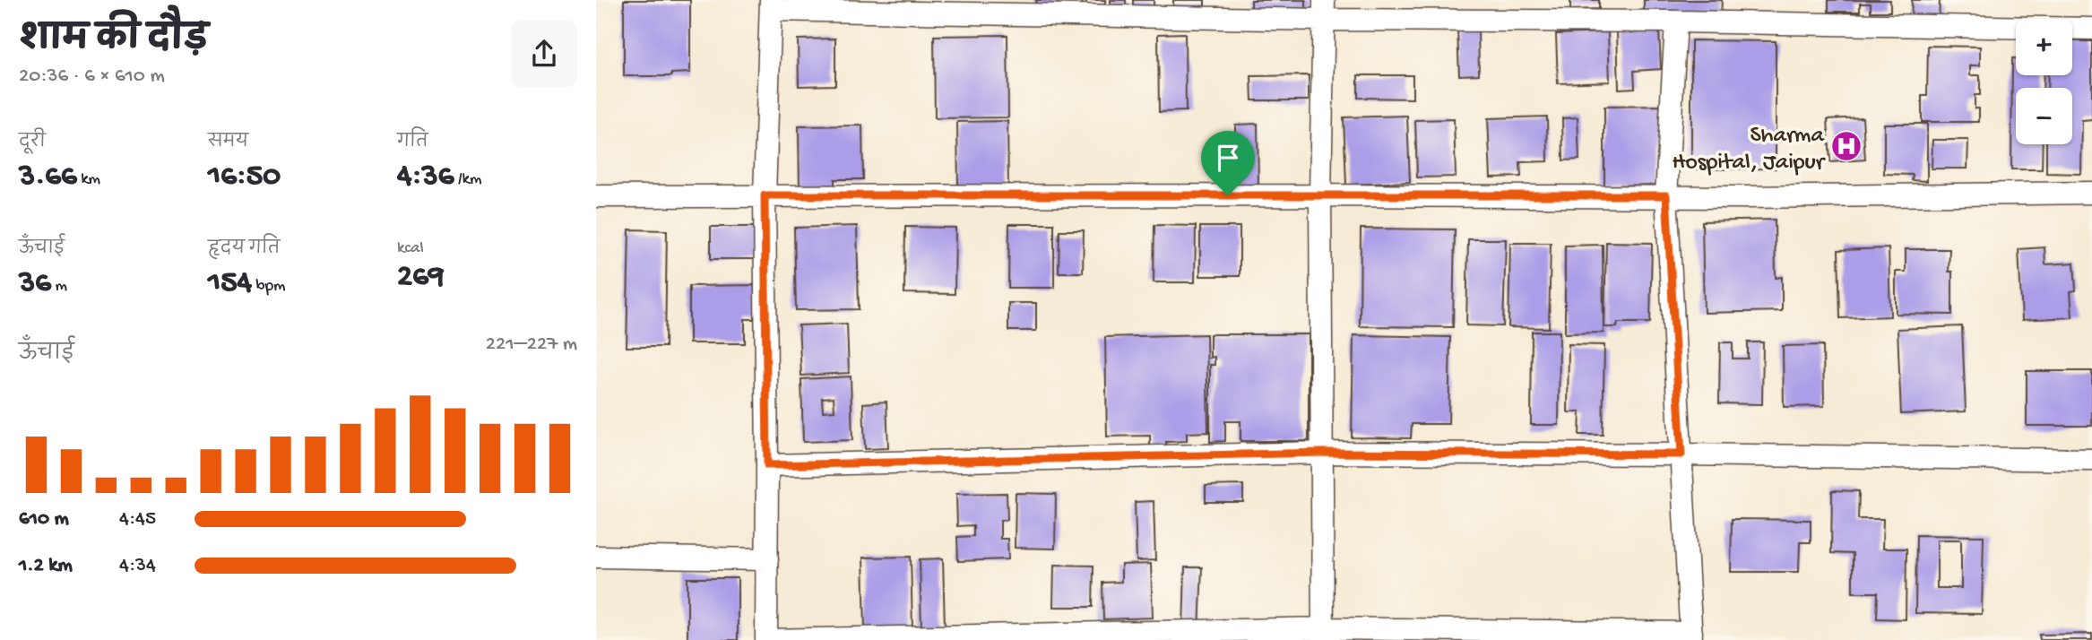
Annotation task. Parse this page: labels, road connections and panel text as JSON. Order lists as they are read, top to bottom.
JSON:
{
  "places": {
    "hospital": ["Sharma Hospital, Jaipur"]
  },
  "page": {
    "heading": ["शाम की दौड़", "20:36 · 6 × 610 m"],
    "map_buttons": ["+", "−"],
    "stats": [
      ["दूरी", "3.66 km"],
      ["समय", "16:50"],
      ["गति", "4:36 /km"],
      ["ऊँचाई", "36 m"],
      ["हृदय गति", "154 bpm"],
      ["kcal", "269"]
    ],
    "chart": ["ऊँचाई", "221–227 m"],
    "list": [
      {
        "name": "610 m",
        "note": "4:45"
      },
      {
        "name": "1.2 km",
        "note": "4:34"
      }
    ]
  }
}
